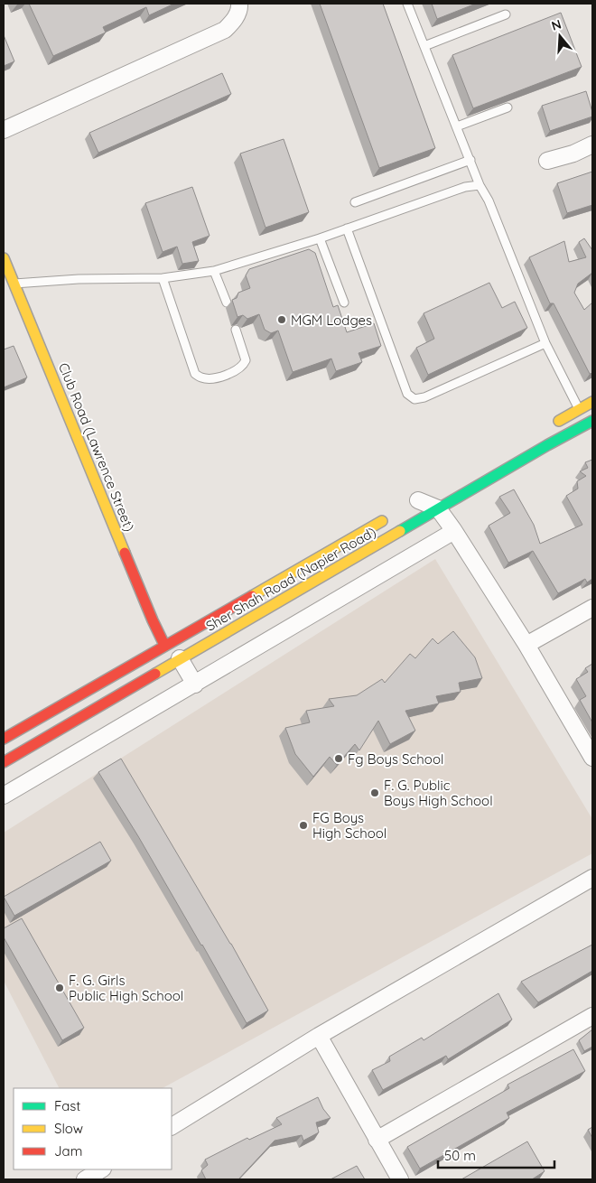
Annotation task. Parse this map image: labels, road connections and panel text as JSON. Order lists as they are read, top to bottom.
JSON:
{
  "streets": {
    "main road": ["Club Road (Lawrence Street)", "Sher Shah Road (Napier Road)"]
  },
  "crossings": [
    ["Club Road (Lawrence Street)", "Sher Shah Road (Napier Road)"]
  ],
  "places": [
    "MGM Lodges",
    "Fg Boys School",
    "F. G. Public Boys High School",
    "FG Boys High School",
    "F. G. Girls Public High School"
  ],
  "legend": ["Fast", "Slow", "Jam"],
  "scale_bar": "50 m",
  "north": "top"
}
